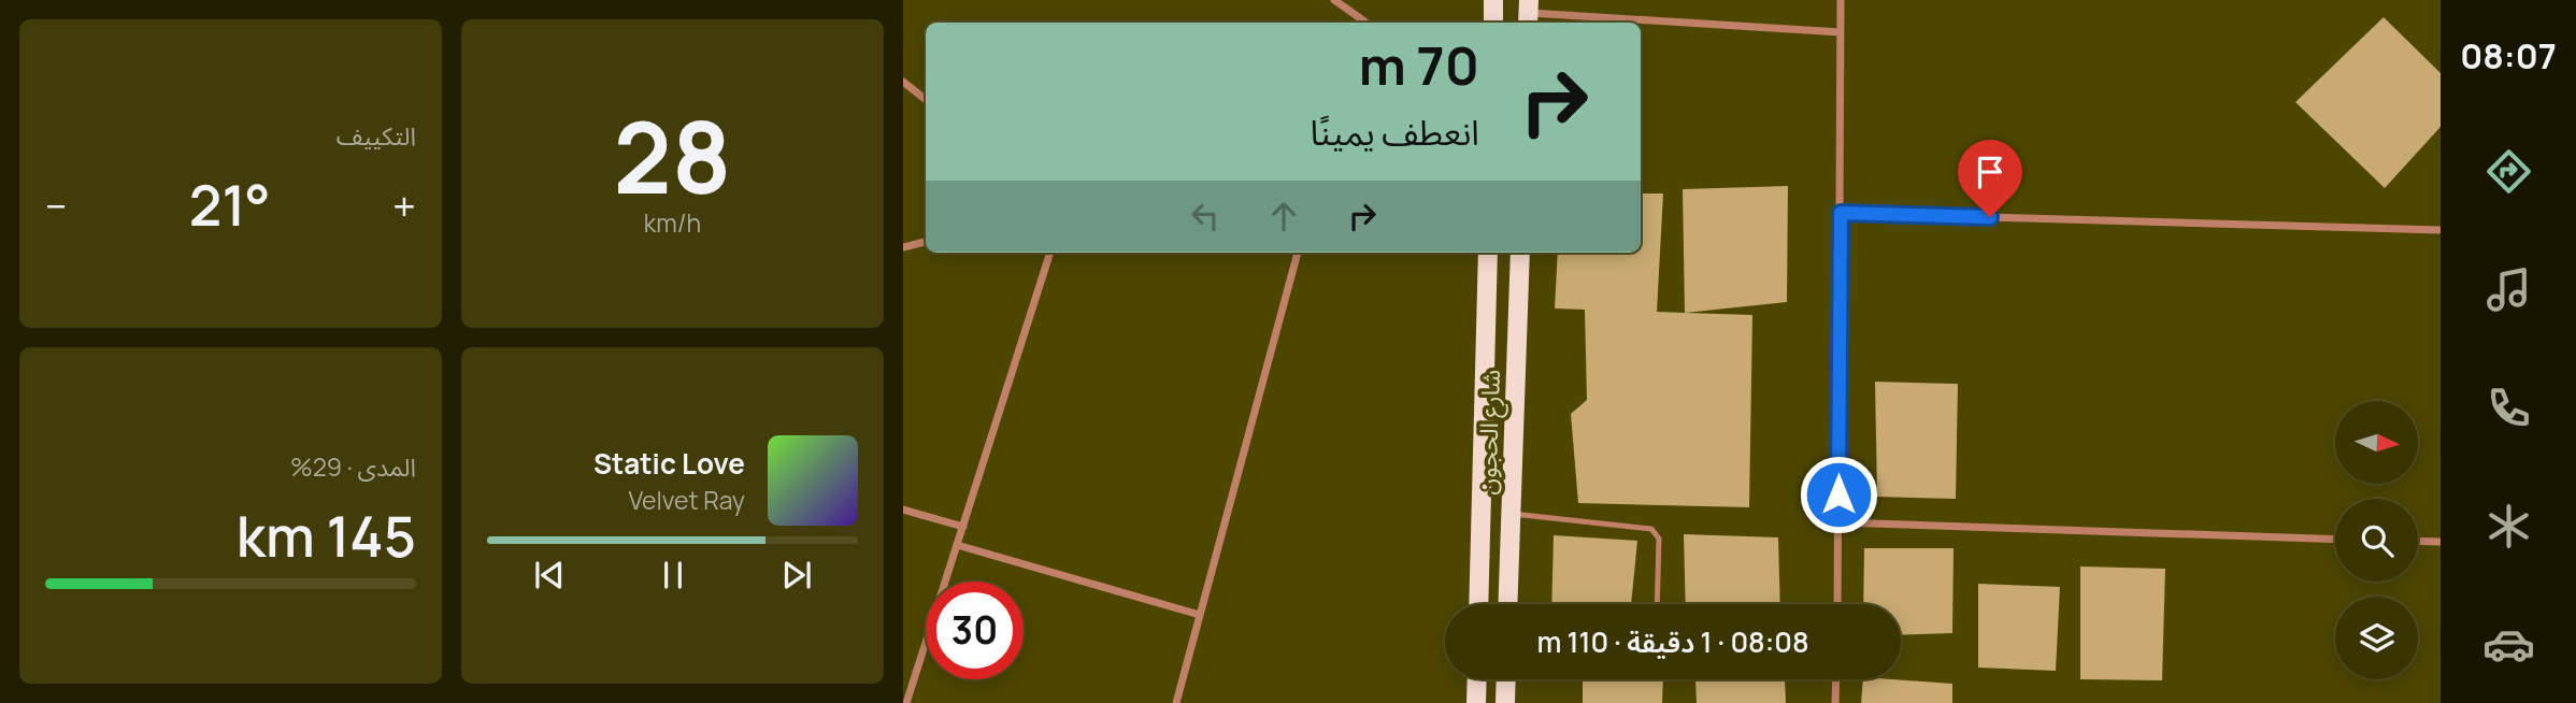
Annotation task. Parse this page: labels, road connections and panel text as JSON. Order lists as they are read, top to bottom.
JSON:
{
  "streets": {
    "main road": ["شارع الحجون"]
  },
  "north": "right",
  "page": {
    "tabs": "08:07",
    "tile": [
      ["28", "km/h"],
      "التكييف",
      ["المدى · 29%", "145 km"]
    ],
    "turn": ["70 m", "انعطف يمينًا"],
    "heat": ["−", "21°", "+"],
    "song": ["Static Love", "Velvet Ray"],
    "limit": "30",
    "trip": "08:08 · 1 دقيقة · 110 m"
  }
}
